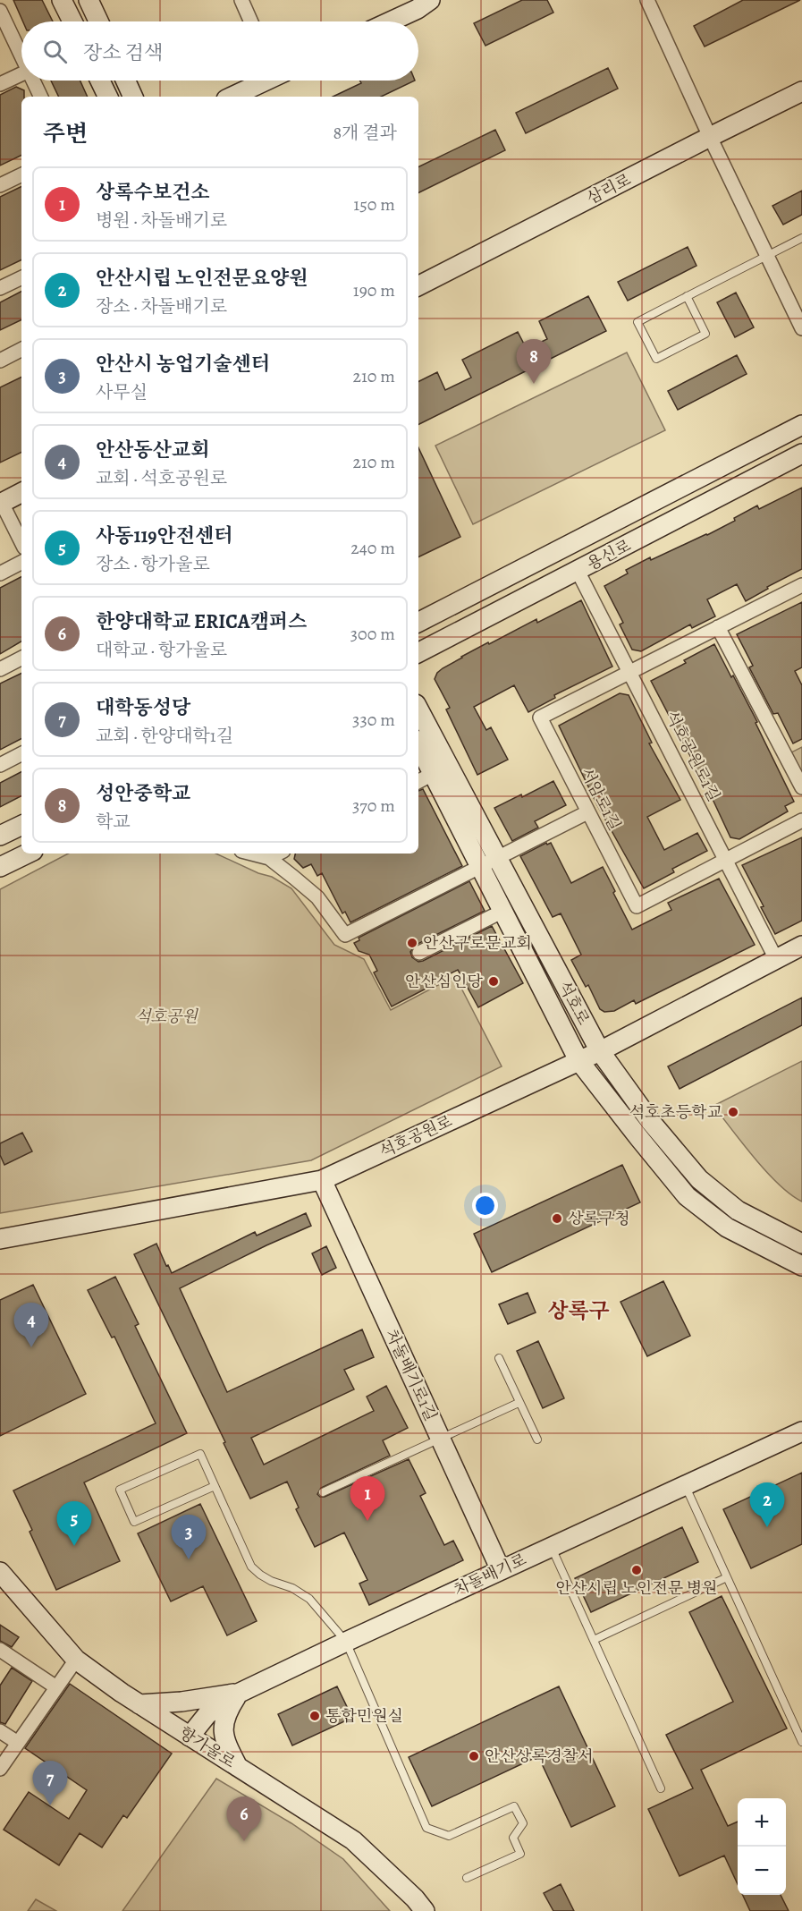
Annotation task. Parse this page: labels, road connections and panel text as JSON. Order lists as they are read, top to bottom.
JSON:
{
  "streets": {
    "main road": [
      "삼리로",
      "용신로",
      "석호로",
      "석호공원로",
      "차돌배기로1길",
      "차돌배기로",
      "항가울로"
    ],
    "street": ["석호공원로1길", "서암로1길"]
  },
  "crossings": [
    ["용신로", "석호공원로1길"],
    ["석호공원로1길", "서암로1길"],
    ["석호공원로1길", "석호공원로"],
    ["석호로", "석호공원로"],
    ["석호공원로", "차돌배기로1길"],
    ["차돌배기로1길", "차돌배기로"],
    ["차돌배기로", "항가울로"]
  ],
  "districts": ["상록구"],
  "parks": ["석호공원"],
  "places": [
    "안산구로문교회",
    "안산심인당",
    "석호초등학교",
    "상록구청",
    "안산시립 노인전문 병원",
    "통합민원실",
    "안산상록경찰서"
  ],
  "page": {
    "search": "장소 검색",
    "heading": ["주변", "8개 결과"],
    "list": [
      {
        "mark": "1",
        "name": "상록수보건소",
        "note": "병원 · 차돌배기로",
        "value": "150 m"
      },
      {
        "mark": "2",
        "name": "안산시립 노인전문요양원",
        "note": "장소 · 차돌배기로",
        "value": "190 m"
      },
      {
        "mark": "3",
        "name": "안산시 농업기술센터",
        "note": "사무실",
        "value": "210 m"
      },
      {
        "mark": "4",
        "name": "안산동산교회",
        "note": "교회 · 석호공원로",
        "value": "210 m"
      },
      {
        "mark": "5",
        "name": "사동119안전센터",
        "note": "장소 · 항가울로",
        "value": "240 m"
      },
      {
        "mark": "6",
        "name": "한양대학교 ERICA캠퍼스",
        "note": "대학교 · 항가울로",
        "value": "300 m"
      },
      {
        "mark": "7",
        "name": "대학동성당",
        "note": "교회 · 한양대학1길",
        "value": "330 m"
      },
      {
        "mark": "8",
        "name": "성안중학교",
        "note": "학교",
        "value": "370 m"
      }
    ],
    "pins": [
      "8",
      "4",
      "1",
      "2",
      "5",
      "3",
      "7",
      "6"
    ],
    "map_buttons": ["+", "−"]
  }
}
